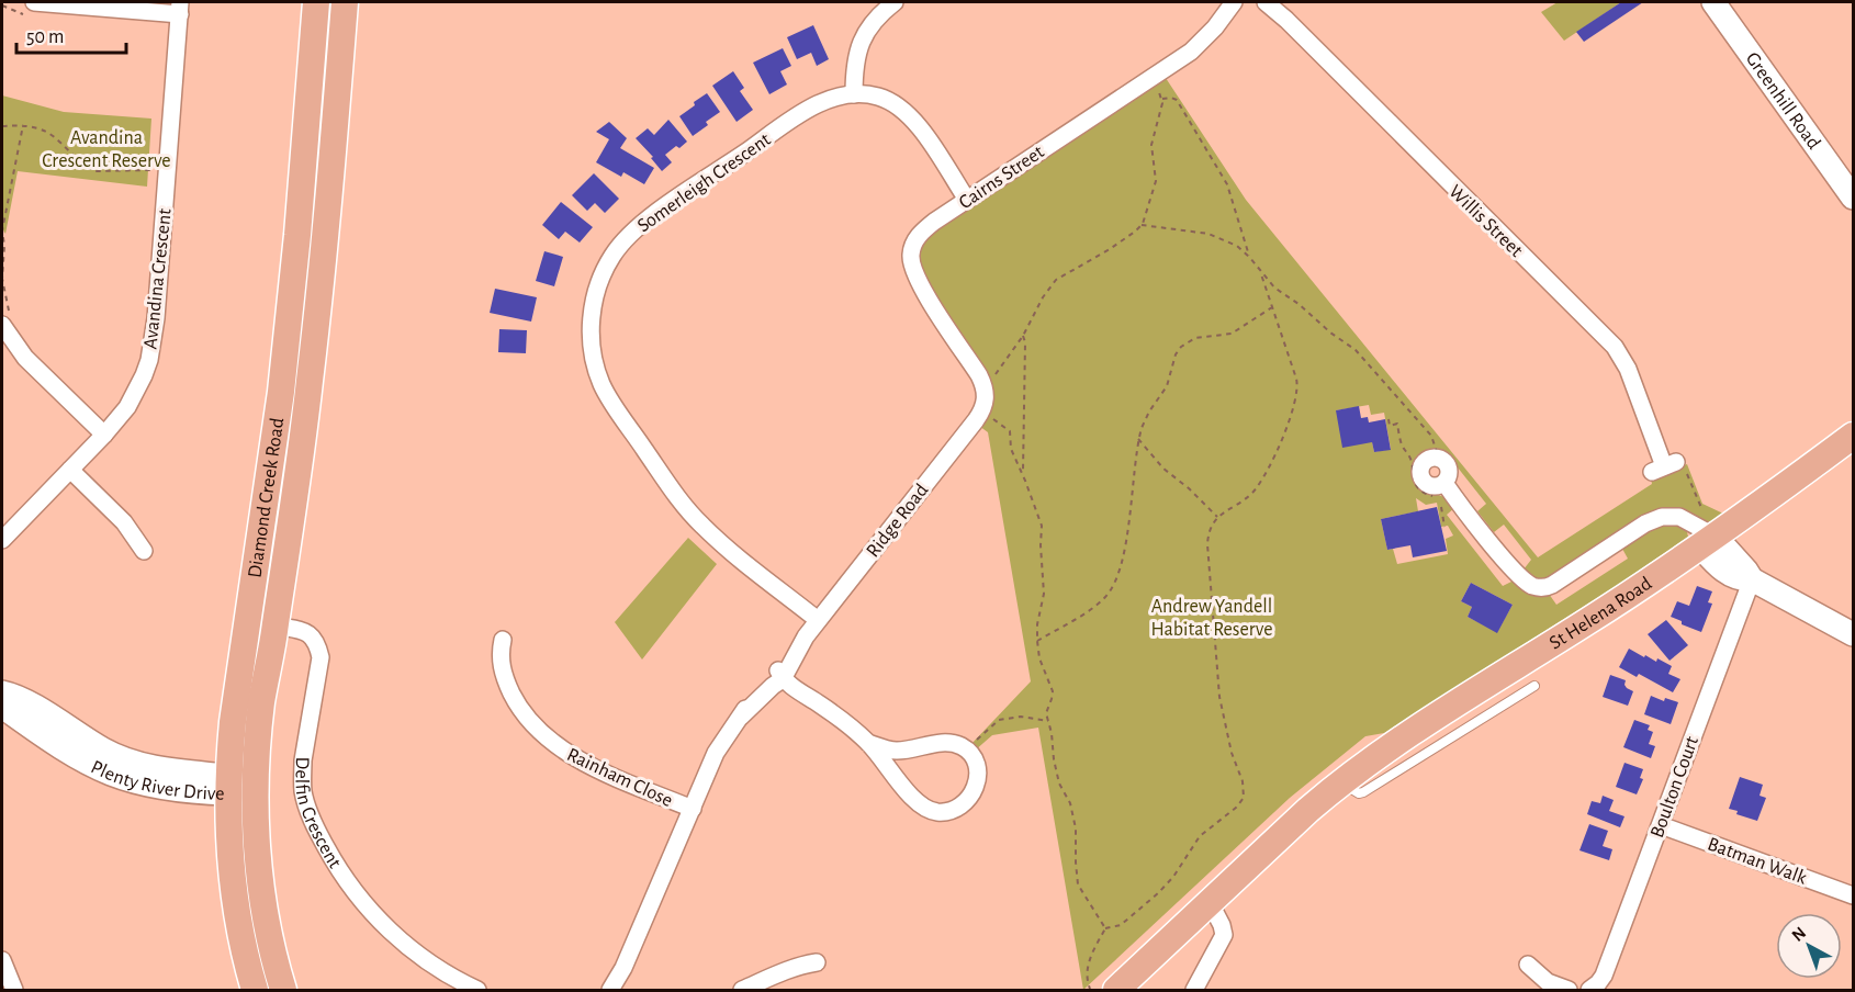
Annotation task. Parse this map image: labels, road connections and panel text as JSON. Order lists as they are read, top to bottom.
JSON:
{
  "streets": {
    "main road": [
      "Diamond Creek Road",
      "St Helena Road",
      "Plenty River Drive",
      "Delfin Crescent"
    ],
    "street": [
      "Greenhill Road",
      "Cairns Street",
      "Somerleigh Crescent",
      "Willis Street",
      "Avandina Crescent",
      "Ridge Road",
      "Rainham Close",
      "Boulton Court",
      "Batman Walk"
    ]
  },
  "crossings": [
    ["Cairns Street", "Somerleigh Crescent"],
    ["Cairns Street", "Ridge Road"],
    ["Somerleigh Crescent", "Ridge Road"],
    ["Diamond Creek Road", "Plenty River Drive"],
    ["Diamond Creek Road", "Delfin Crescent"],
    ["Ridge Road", "Rainham Close"],
    ["Boulton Court", "Batman Walk"]
  ],
  "parks": ["Avandina Crescent Reserve", "Andrew Yandell Habitat Reserve"],
  "scale_bar": "50 m",
  "north": "top left"
}
